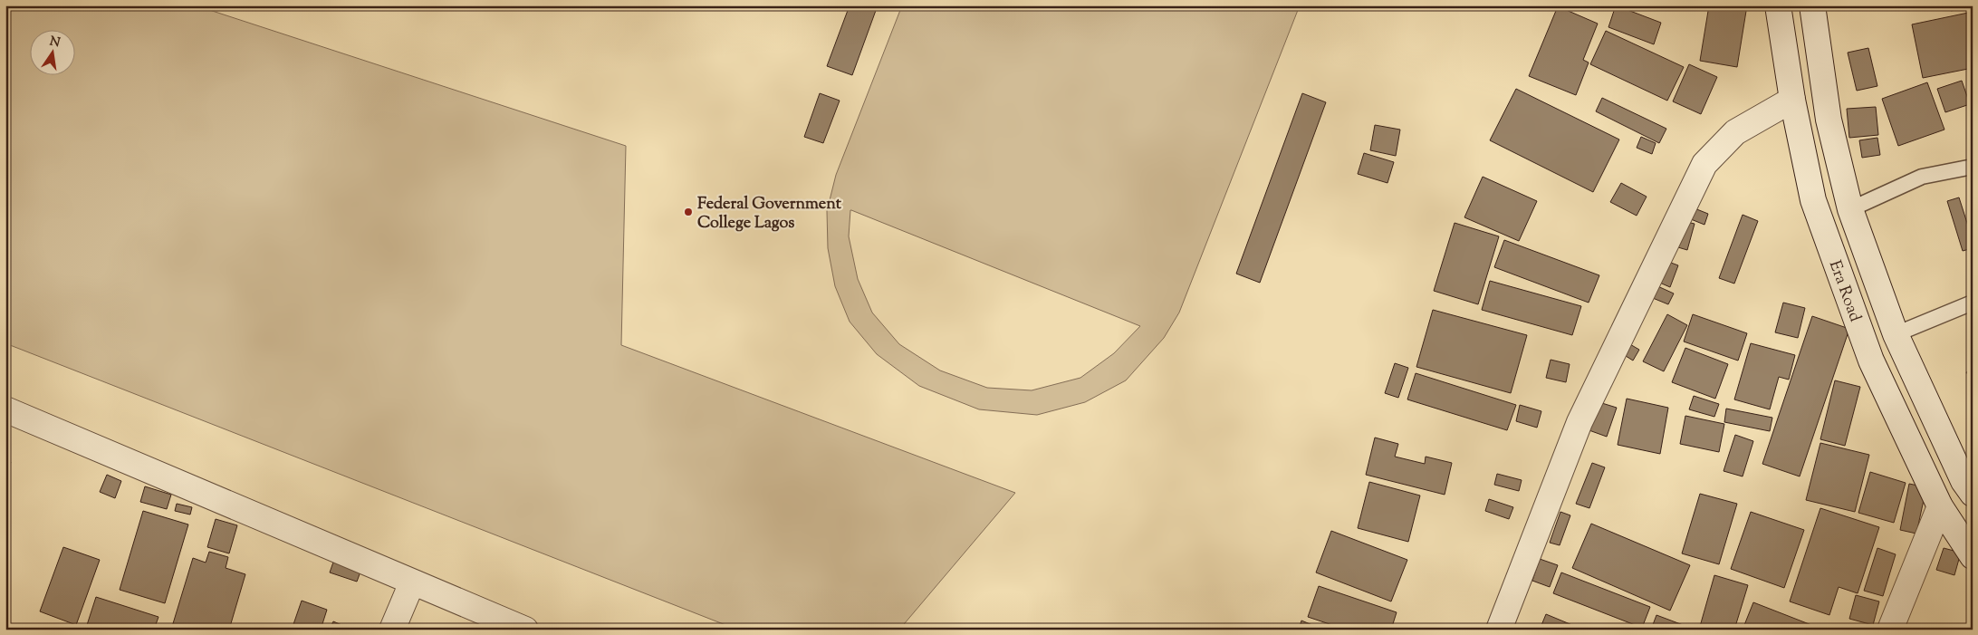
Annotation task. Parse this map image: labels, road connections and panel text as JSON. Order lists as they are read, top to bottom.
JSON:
{
  "streets": {
    "street": ["Era Road"]
  },
  "places": ["Federal Government College Lagos"],
  "north": "top"
}
